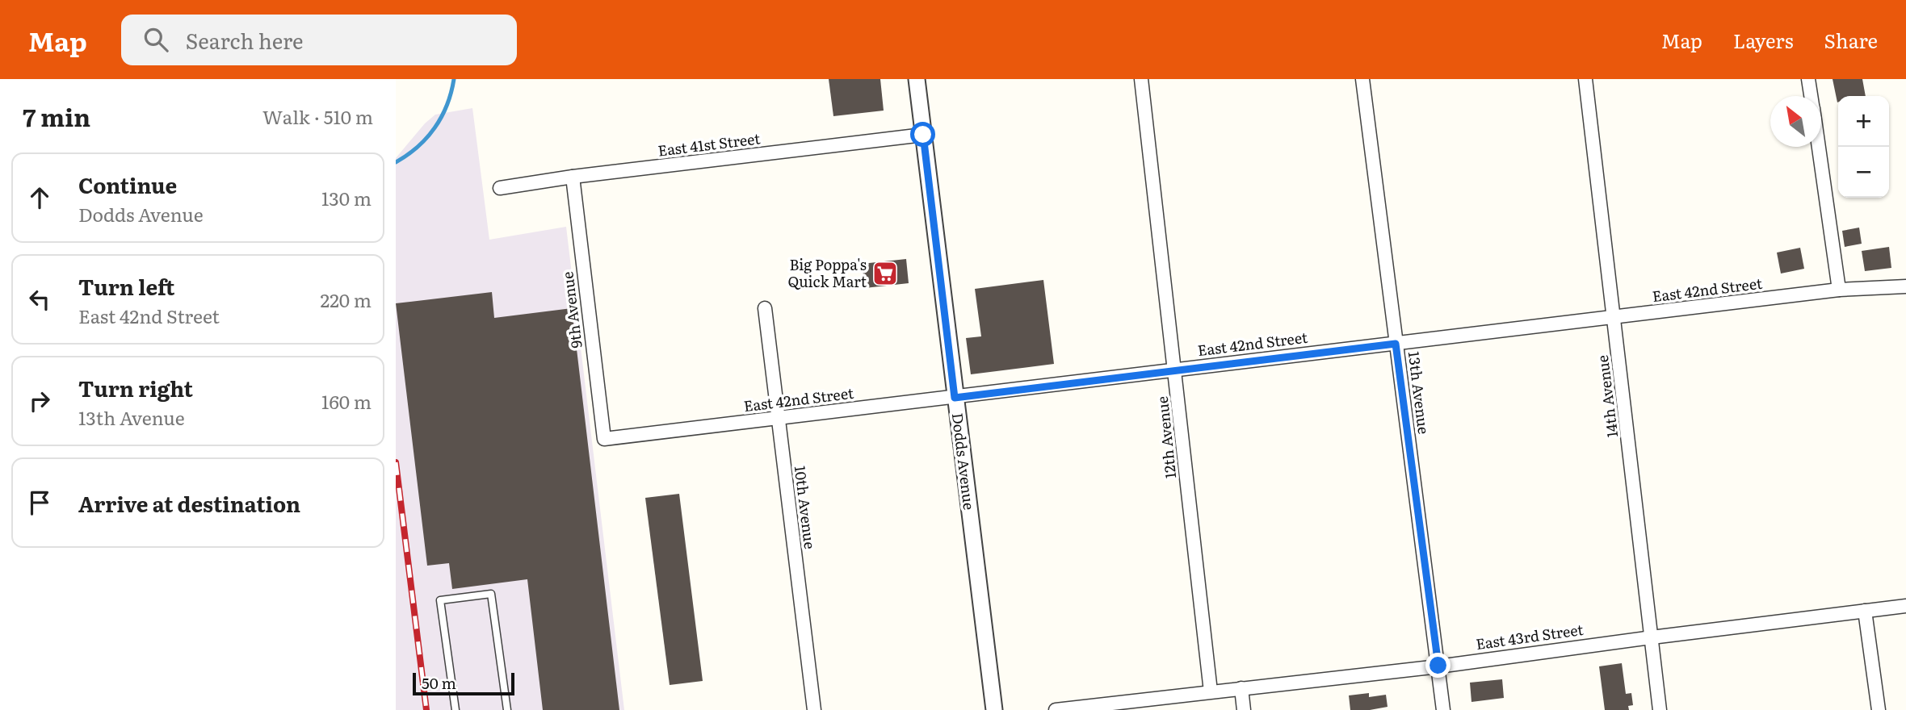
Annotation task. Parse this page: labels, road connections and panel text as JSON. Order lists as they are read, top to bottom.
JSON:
{
  "streets": {
    "street": [
      "East 41st Street",
      "East 42nd Street",
      "9th Avenue",
      "13th Avenue",
      "14th Avenue",
      "12th Avenue",
      "Dodds Avenue",
      "10th Avenue",
      "East 43rd Street"
    ]
  },
  "crossings": [
    ["East 41st Street", "9th Avenue"],
    ["East 41st Street", "Dodds Avenue"],
    ["East 42nd Street", "9th Avenue"],
    ["East 42nd Street", "13th Avenue"],
    ["East 42nd Street", "14th Avenue"],
    ["East 42nd Street", "12th Avenue"],
    ["East 42nd Street", "Dodds Avenue"],
    ["East 42nd Street", "10th Avenue"],
    ["13th Avenue", "East 43rd Street"],
    ["14th Avenue", "East 43rd Street"],
    ["12th Avenue", "East 43rd Street"]
  ],
  "places": {
    "supermarket": ["Big Poppa's Quick Mart"]
  },
  "scale_bar": "50 m",
  "north": "top left",
  "page": {
    "header": "Map",
    "search": "Search here",
    "nav": ["Map", "Layers", "Share"],
    "heading": ["7 min", "Walk · 510 m"],
    "map_buttons": ["+", "−"],
    "list": [
      ["Continue", "Dodds Avenue", "130 m"],
      ["Turn left", "East 42nd Street", "220 m"],
      ["Turn right", "13th Avenue", "160 m"],
      "Arrive at destination"
    ],
    "scale": "50 m"
  }
}
